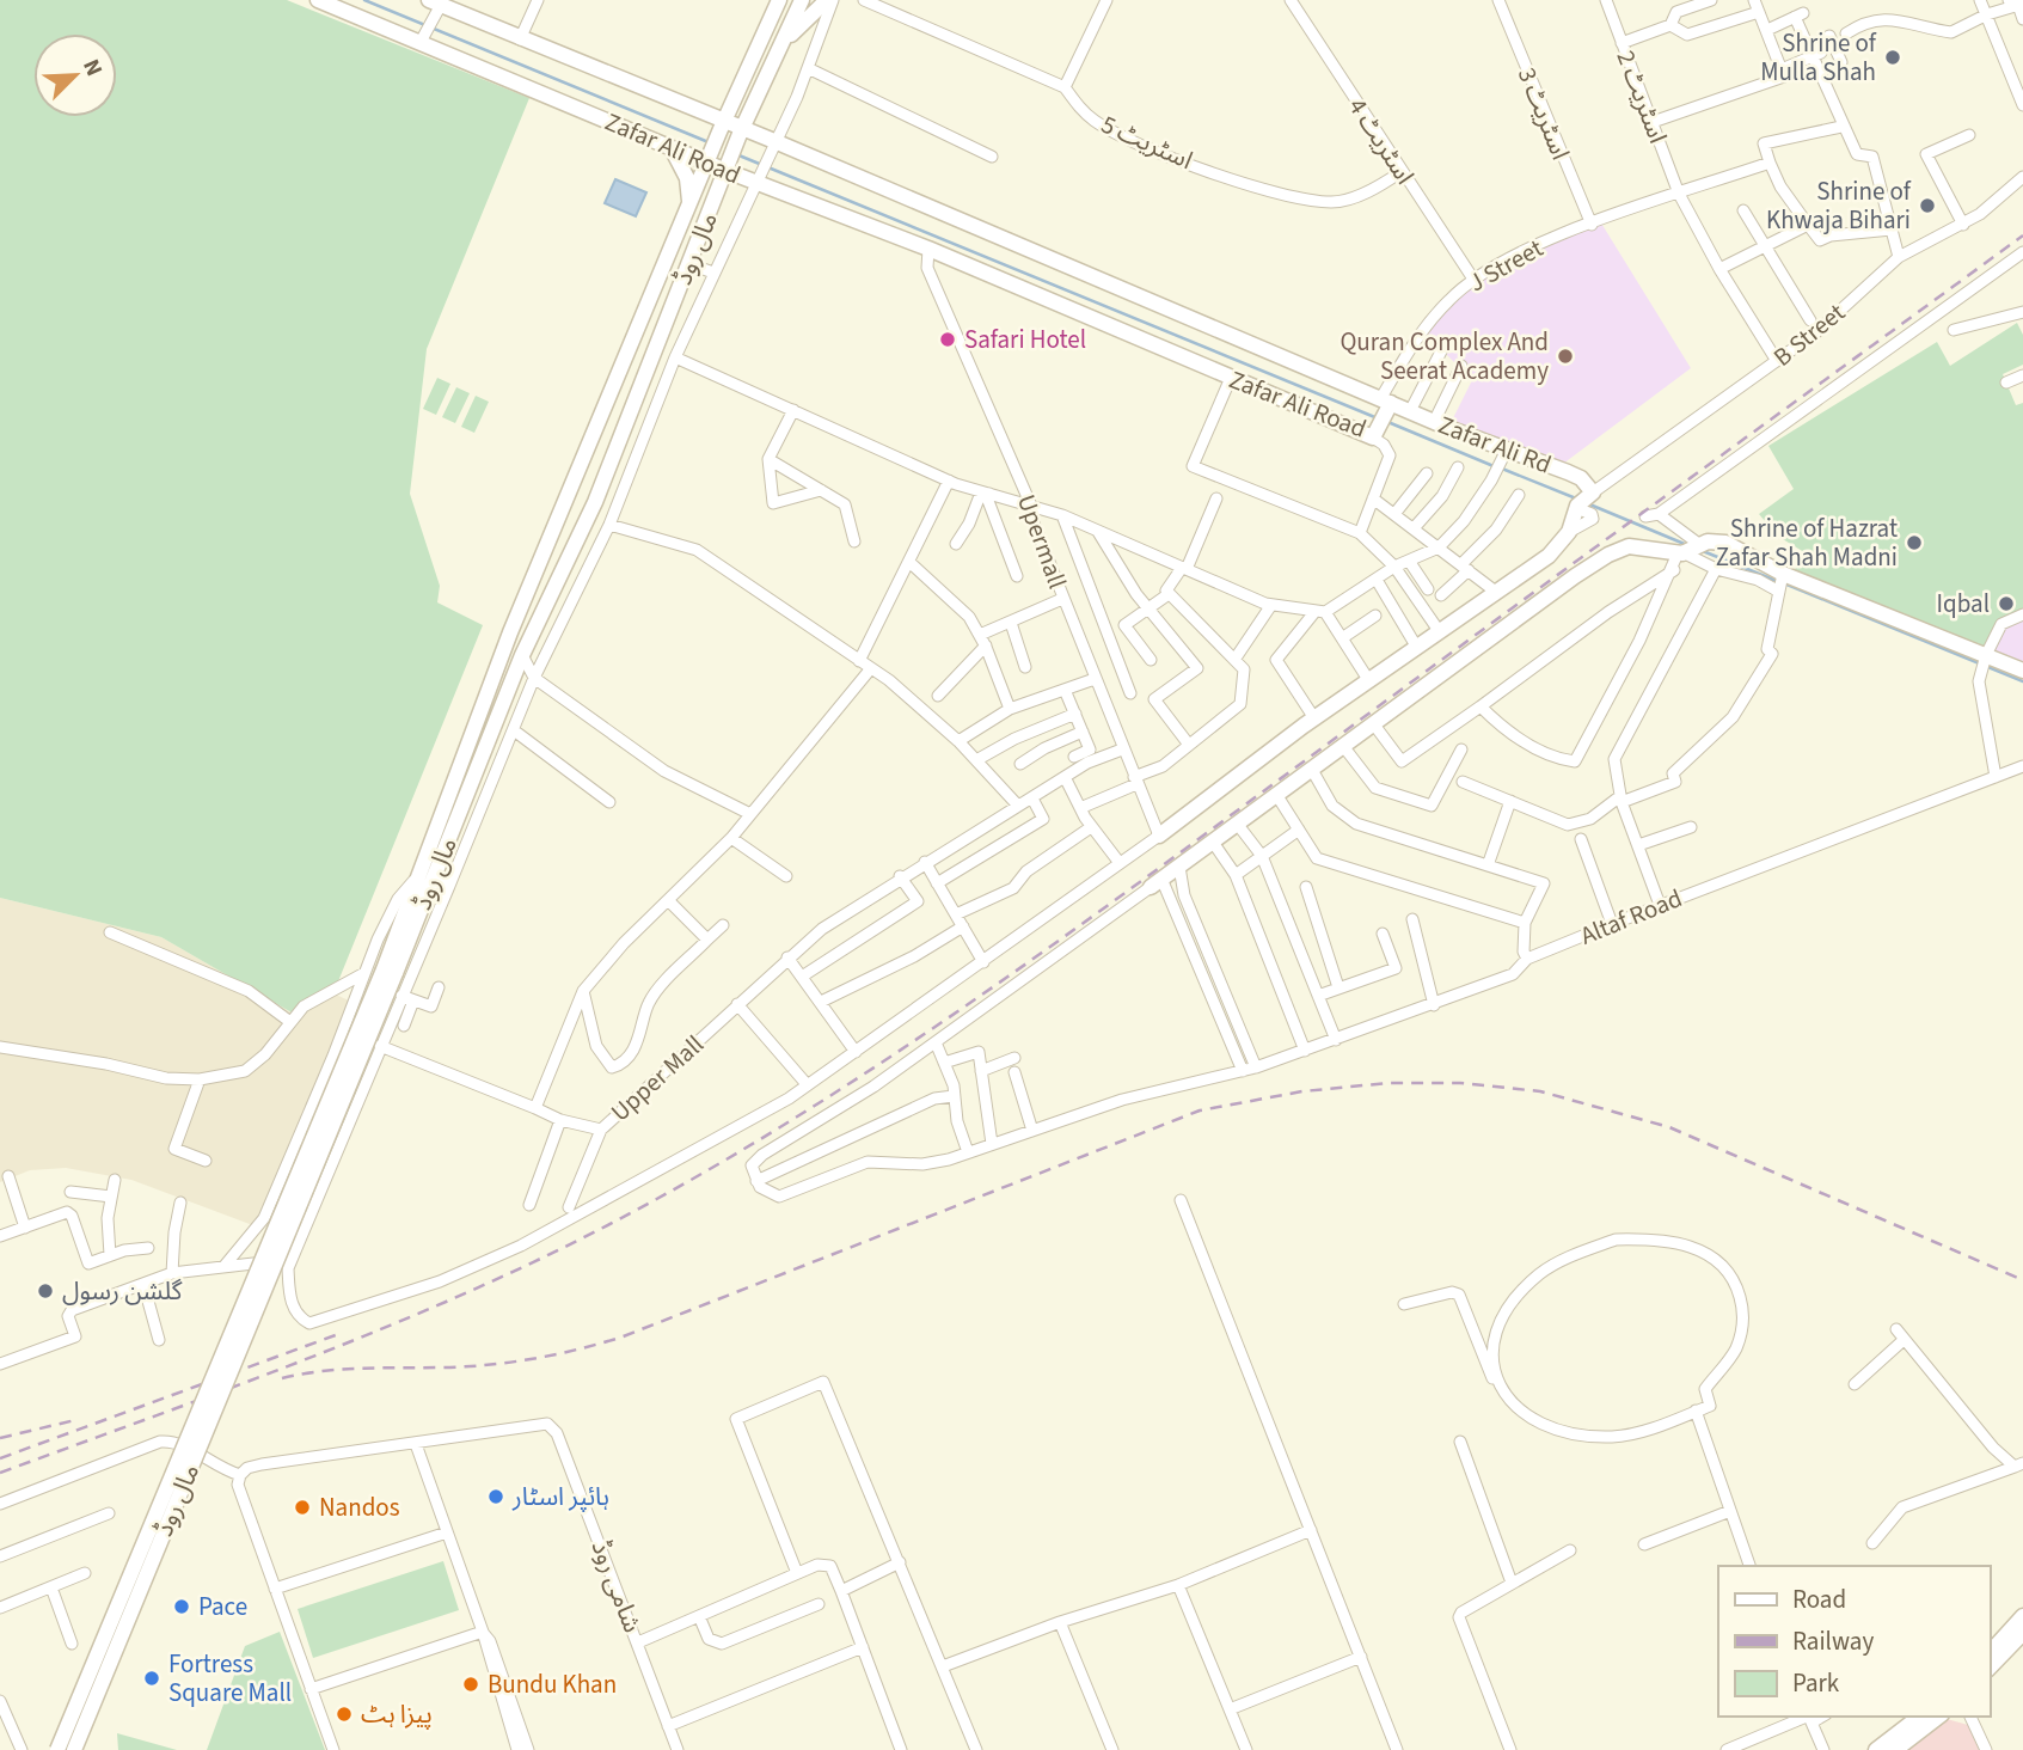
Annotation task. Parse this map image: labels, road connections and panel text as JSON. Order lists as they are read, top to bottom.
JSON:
{
  "streets": {
    "main road": ["Zafar Ali Road", "مال روڈ", "Zafar Ali Rd"],
    "street": [
      "اسٹریٹ 2",
      "اسٹریٹ 3",
      "اسٹریٹ 4",
      "اسٹریٹ 5",
      "J Street",
      "B Street",
      "Upermall",
      "Altaf Road",
      "Upper Mall",
      "شامی روڈ"
    ]
  },
  "crossings": [
    ["اسٹریٹ 2", "J Street"],
    ["اسٹریٹ 2", "B Street"],
    ["اسٹریٹ 3", "J Street"],
    ["اسٹریٹ 4", "اسٹریٹ 5"],
    ["اسٹریٹ 4", "J Street"],
    ["Zafar Ali Road", "مال روڈ"],
    ["Zafar Ali Road", "J Street"],
    ["Zafar Ali Road", "Zafar Ali Rd"],
    ["Zafar Ali Road", "Upermall"],
    ["J Street", "Zafar Ali Rd"],
    ["B Street", "Zafar Ali Rd"],
    ["Upermall", "Upper Mall"]
  ],
  "places": [
    "Shrine of Mulla Shah",
    "Shrine of Khwaja Bihari",
    "Safari Hotel",
    "Quran Complex And Seerat Academy",
    "Shrine of Hazrat Zafar Shah Madni",
    "Iqbal",
    "گلشن رسول",
    "ہائپر اسٹار",
    "Nandos",
    "Pace",
    "Fortress Square Mall",
    "Bundu Khan",
    "پیزا ہٹ"
  ],
  "legend": ["Road", "Railway", "Park"],
  "north": "top right"
}
